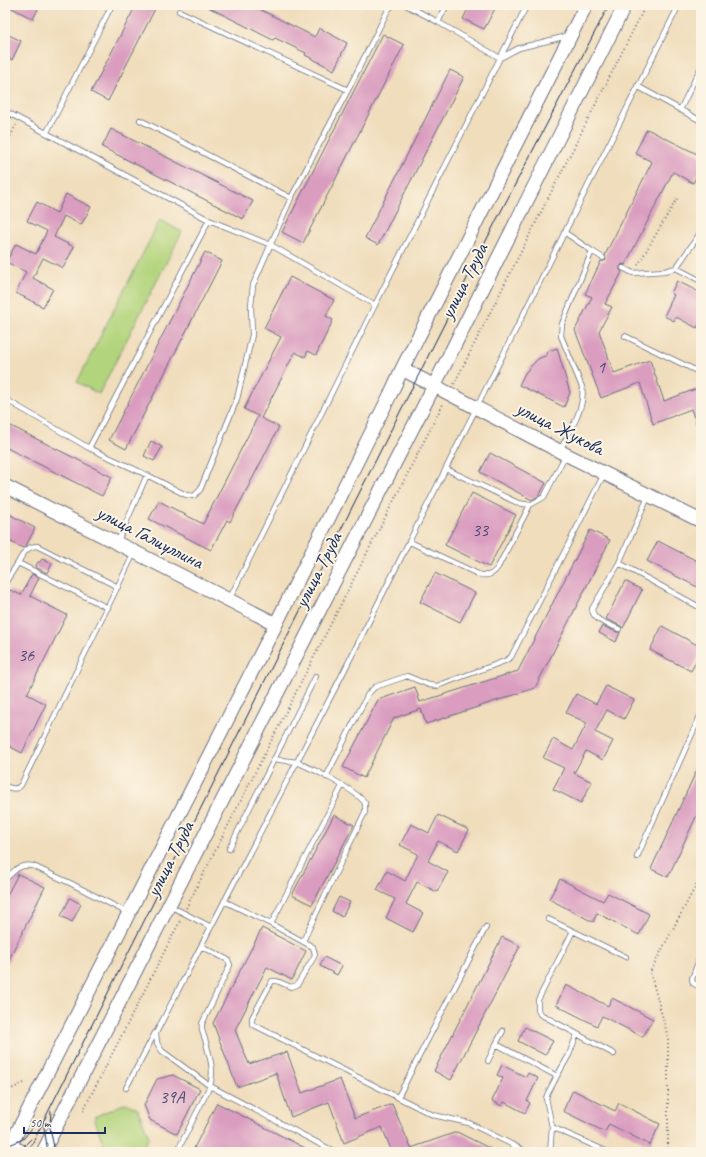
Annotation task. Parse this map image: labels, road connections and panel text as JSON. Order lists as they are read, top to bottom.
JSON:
{
  "streets": {
    "main road": ["улица Труда", "улица Жукова", "улица Галиуллина"]
  },
  "crossings": [
    ["улица Труда", "улица Жукова"],
    ["улица Труда", "улица Галиуллина"]
  ],
  "house_numbers": [
    "1",
    "33",
    "36",
    "39А"
  ],
  "scale_bar": "50 m"
}
